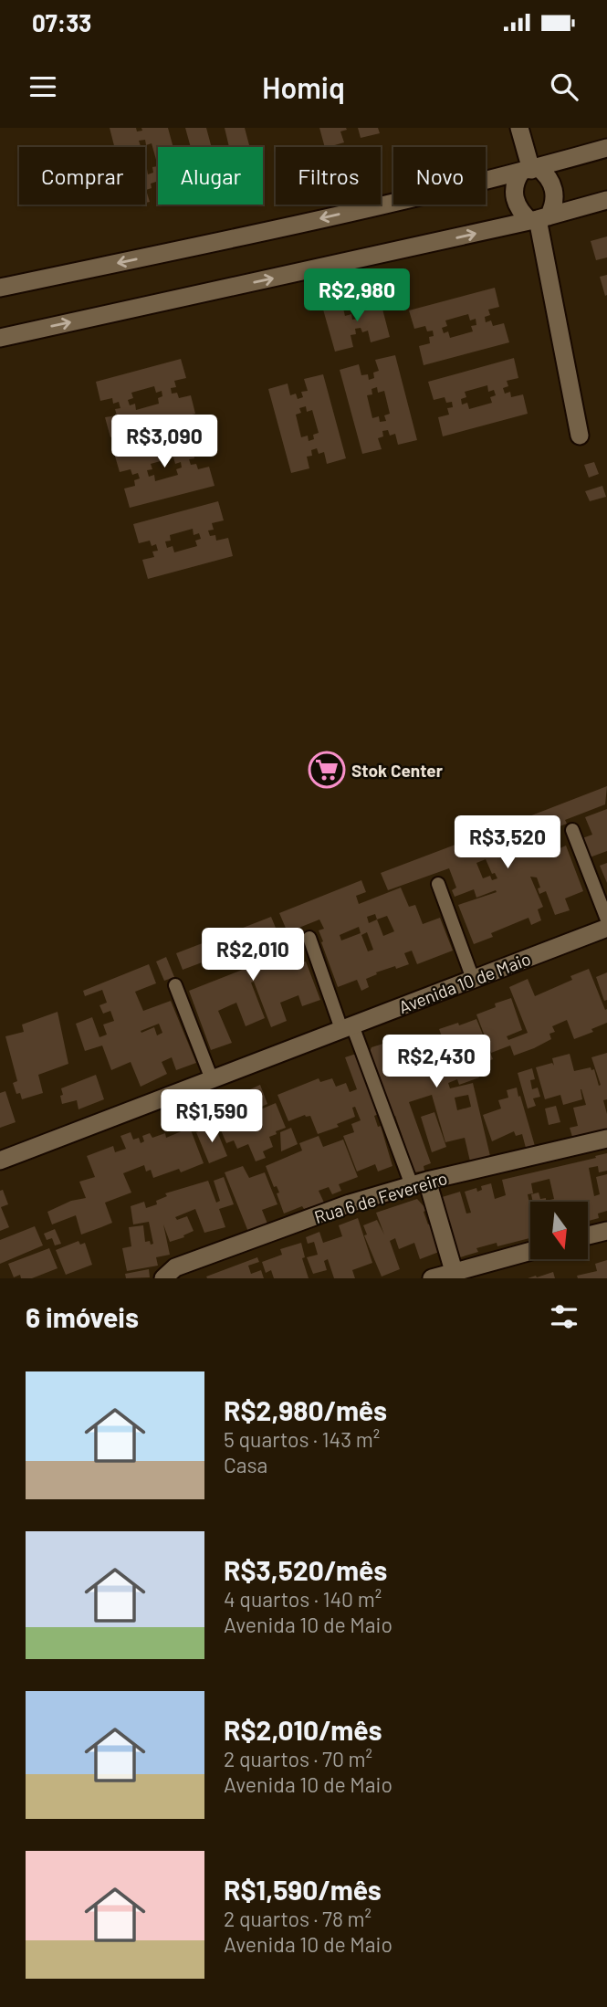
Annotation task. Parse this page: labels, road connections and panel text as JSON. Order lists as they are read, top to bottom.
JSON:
{
  "streets": {
    "street": ["Avenida 10 de Maio", "Rua 6 de Fevereiro"]
  },
  "places": {
    "supermarket": ["Stok Center"]
  },
  "north": "bottom",
  "page": {
    "status": "07:33",
    "header": "Homiq",
    "chip": [
      "Comprar",
      "Alugar",
      "Filtros",
      "Novo"
    ],
    "price": [
      "R$2,980",
      "R$3,090",
      "R$3,520",
      "R$2,010",
      "R$2,430",
      "R$1,590"
    ],
    "heading": "6 imóveis",
    "list": [
      {
        "name": "R$2,980/mês",
        "note": "5 quartos · 143 m² · Casa"
      },
      {
        "name": "R$3,520/mês",
        "note": "4 quartos · 140 m² · Avenida 10 de Maio"
      },
      {
        "name": "R$2,010/mês",
        "note": "2 quartos · 70 m² · Avenida 10 de Maio"
      },
      {
        "name": "R$1,590/mês",
        "note": "2 quartos · 78 m² · Avenida 10 de Maio"
      }
    ]
  }
}
